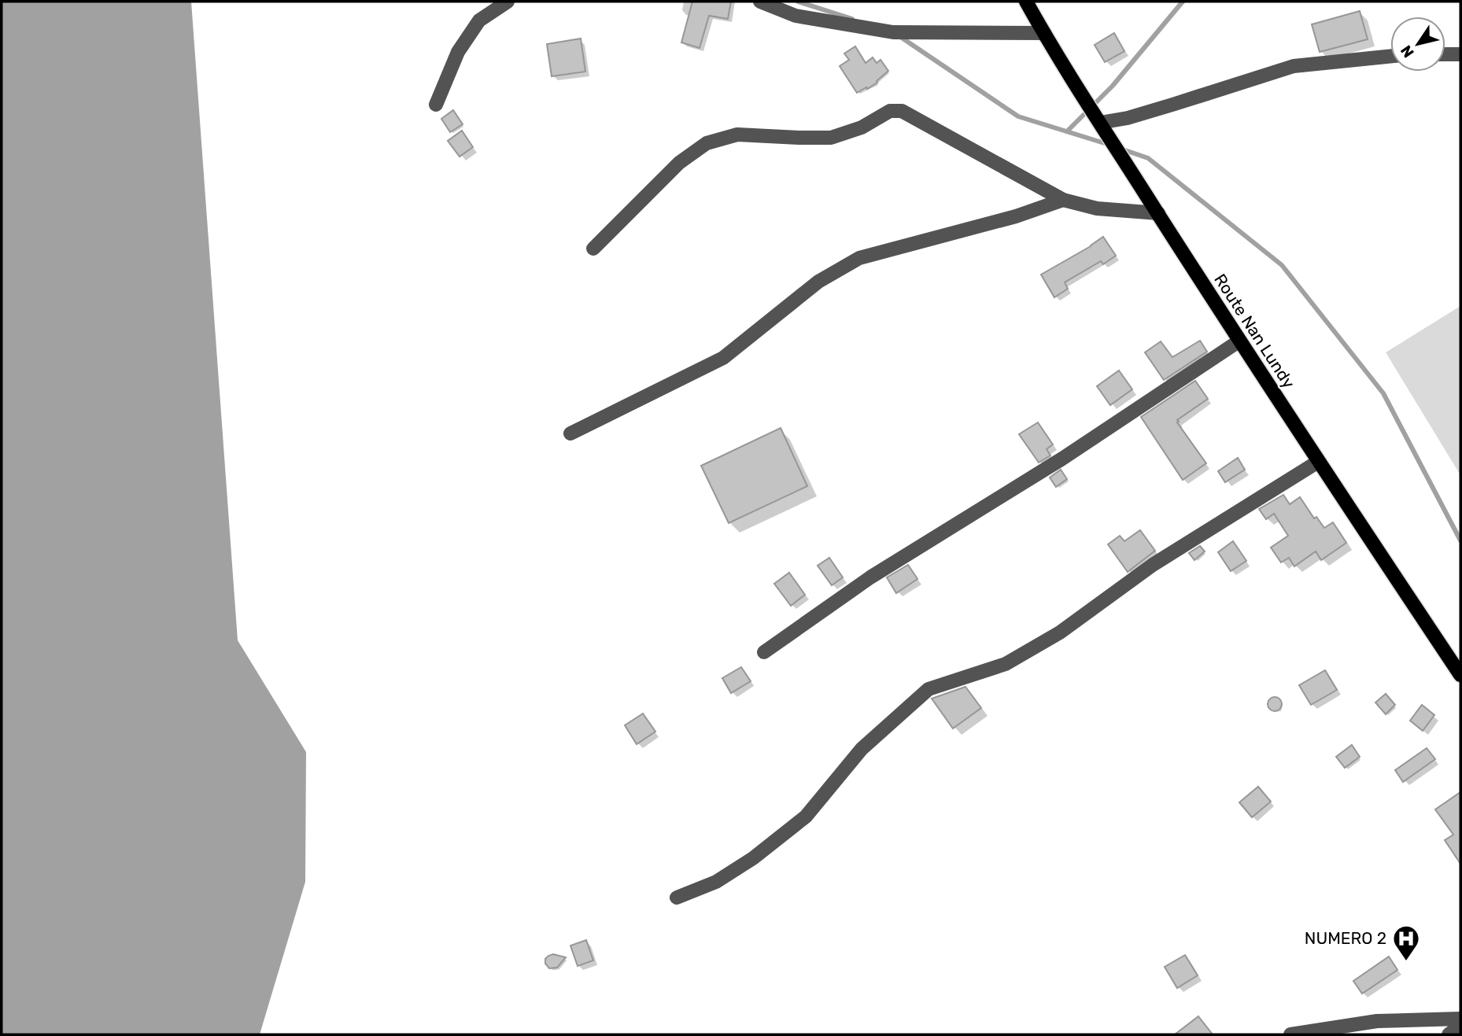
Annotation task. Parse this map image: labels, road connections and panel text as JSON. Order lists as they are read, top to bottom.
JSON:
{
  "streets": {
    "main road": ["Route Nan Lundy"]
  },
  "places": {
    "hospital": ["NUMERO 2"]
  },
  "north": "bottom left"
}
